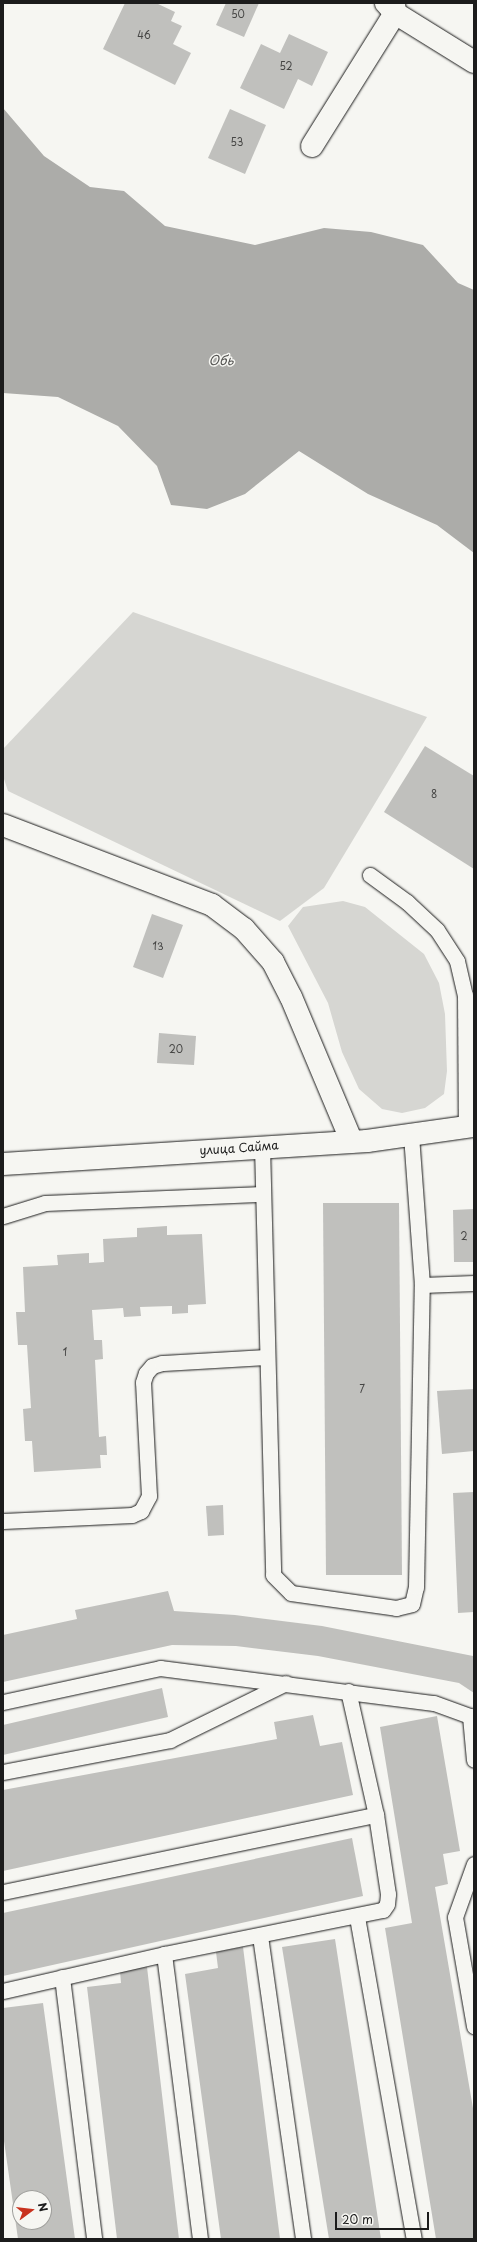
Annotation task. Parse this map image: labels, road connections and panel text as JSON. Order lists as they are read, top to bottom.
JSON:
{
  "streets": {
    "street": ["улица Сайма"]
  },
  "water": ["Обь"],
  "house_numbers": [
    "50",
    "46",
    "52",
    "53",
    "8",
    "13",
    "20",
    "2",
    "1",
    "7"
  ],
  "scale_bar": "20 m",
  "north": "right"
}
